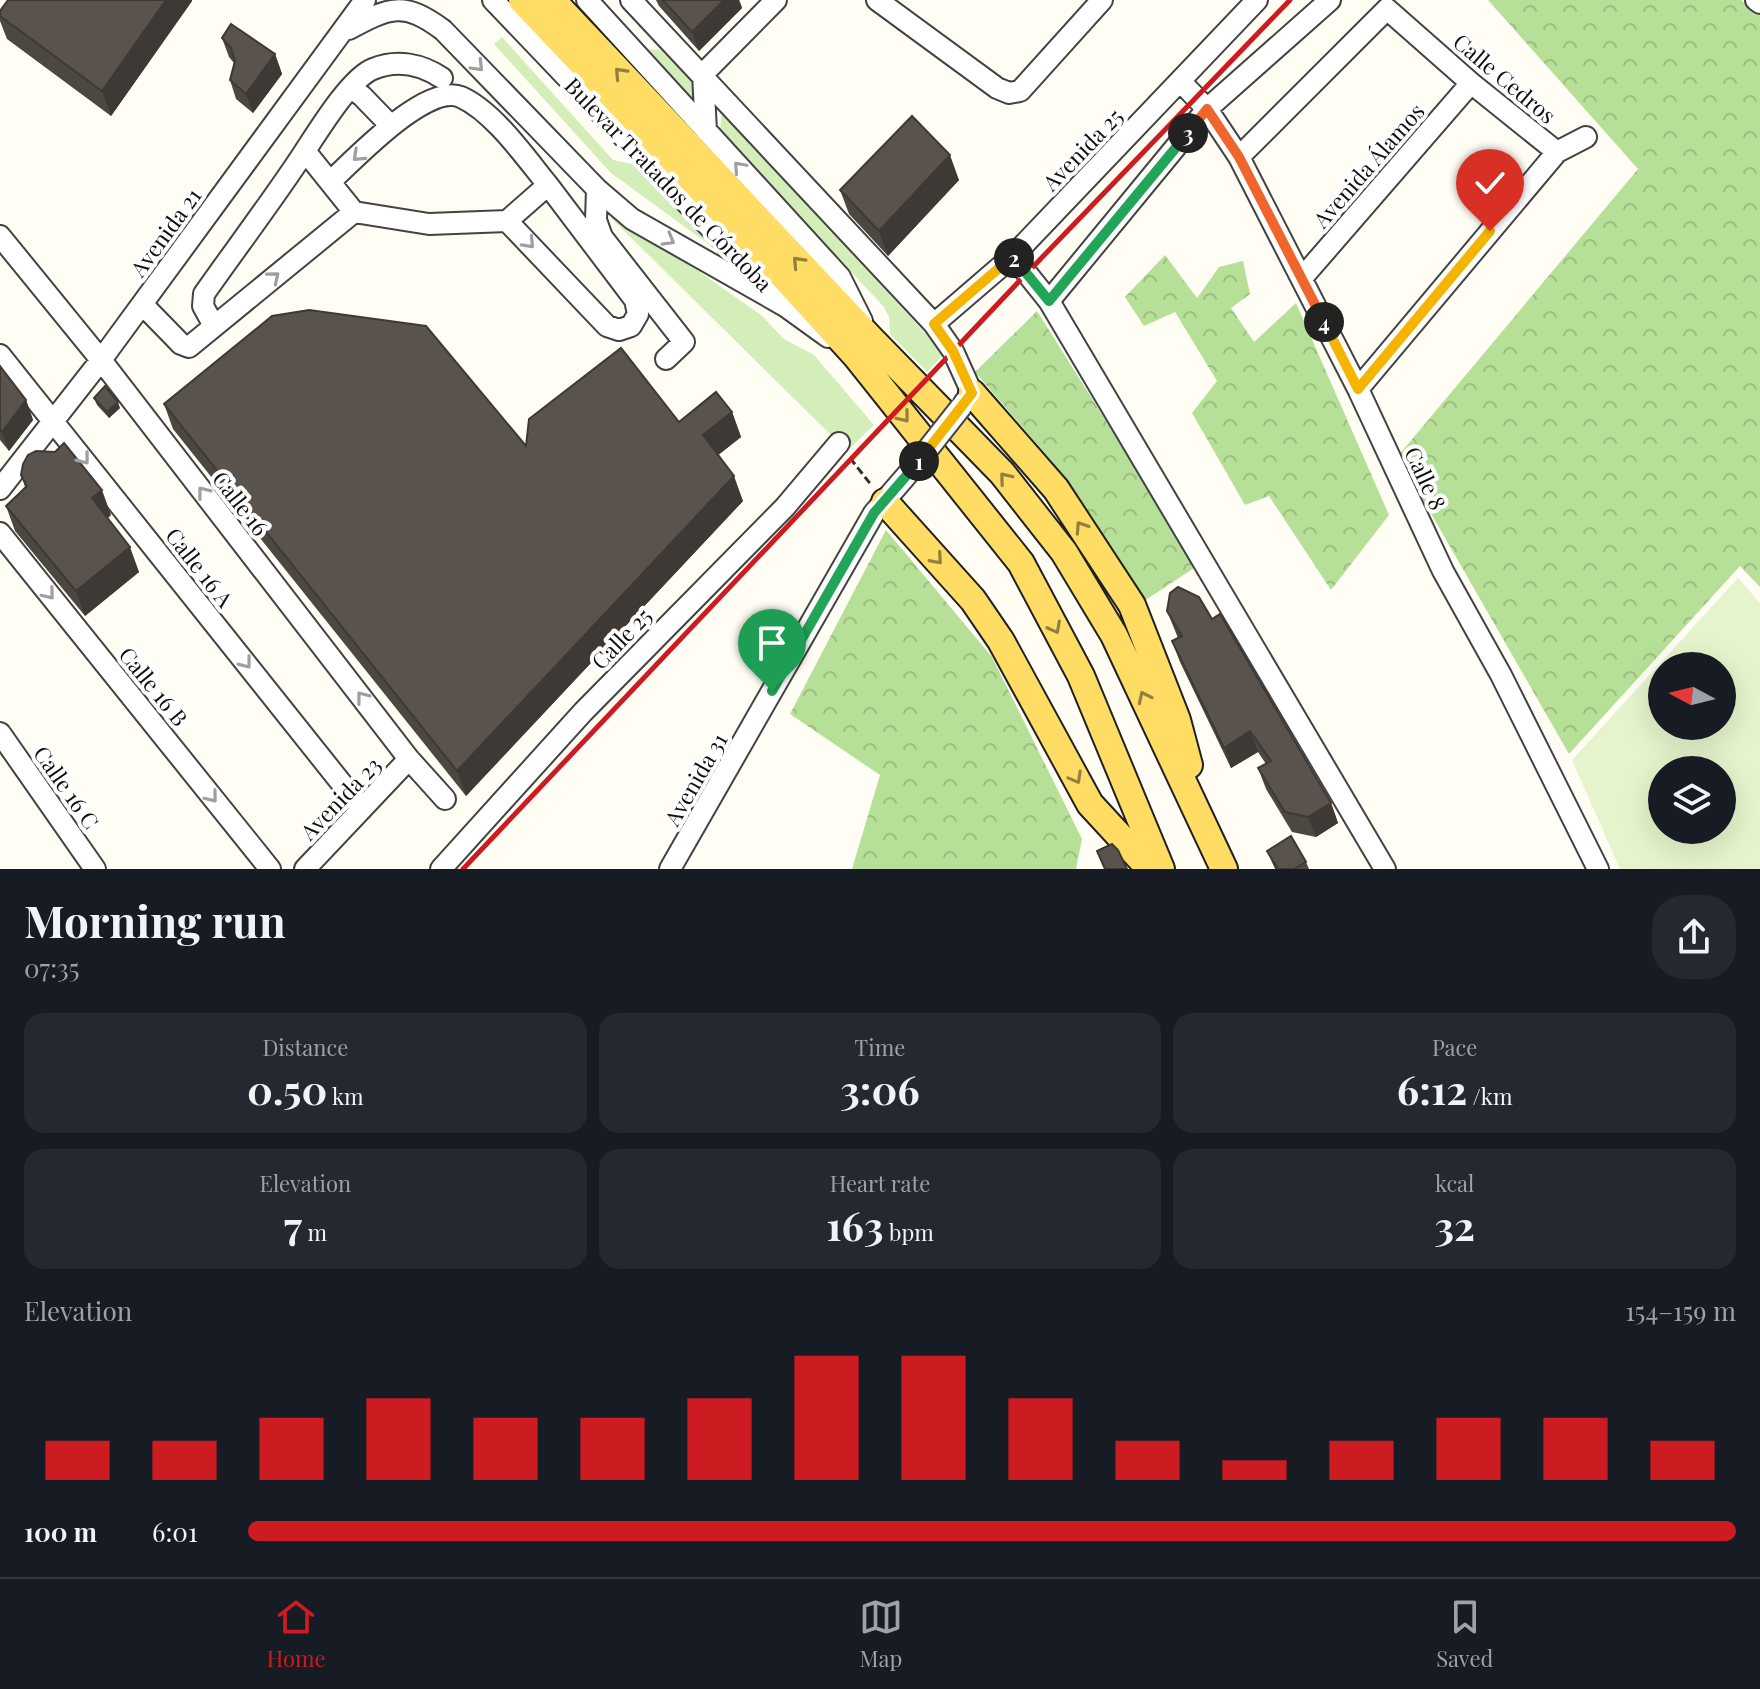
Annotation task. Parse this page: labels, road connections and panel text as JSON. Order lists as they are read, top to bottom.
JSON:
{
  "streets": {
    "main road": ["Bulevar Tratados de Córdoba"],
    "street": [
      "Calle Cedros",
      "Avenida 25",
      "Avenida Álamos",
      "Avenida 21",
      "Calle 8",
      "Calle 16",
      "Calle 16 A",
      "Calle 25",
      "Calle 16 B",
      "Avenida 31",
      "Calle 16 C",
      "Avenida 23"
    ]
  },
  "crossings": [
    ["Calle Cedros", "Avenida Álamos"],
    ["Calle Cedros", "Calle 8"],
    ["Avenida 25", "Calle 8"],
    ["Avenida Álamos", "Calle 8"],
    ["Avenida 21", "Calle 16"],
    ["Avenida 21", "Calle 16 A"],
    ["Calle 16", "Avenida 23"],
    ["Calle 16 A", "Avenida 23"]
  ],
  "one_way": ["Calle 16", "Calle 16 A", "Calle 16 B"],
  "north": "left",
  "page": {
    "pins": [
      "3",
      "2",
      "4",
      "1"
    ],
    "heading": ["Morning run", "07:35"],
    "stats": [
      ["Distance", "0.50 km"],
      ["Time", "3:06"],
      ["Pace", "6:12 /km"],
      ["Elevation", "7 m"],
      ["Heart rate", "163 bpm"],
      ["kcal", "32"]
    ],
    "chart": ["Elevation", "154–159 m"],
    "list": [
      {
        "name": "100 m",
        "note": "6:01"
      }
    ],
    "tabs": ["Home", "Map", "Saved"]
  }
}
